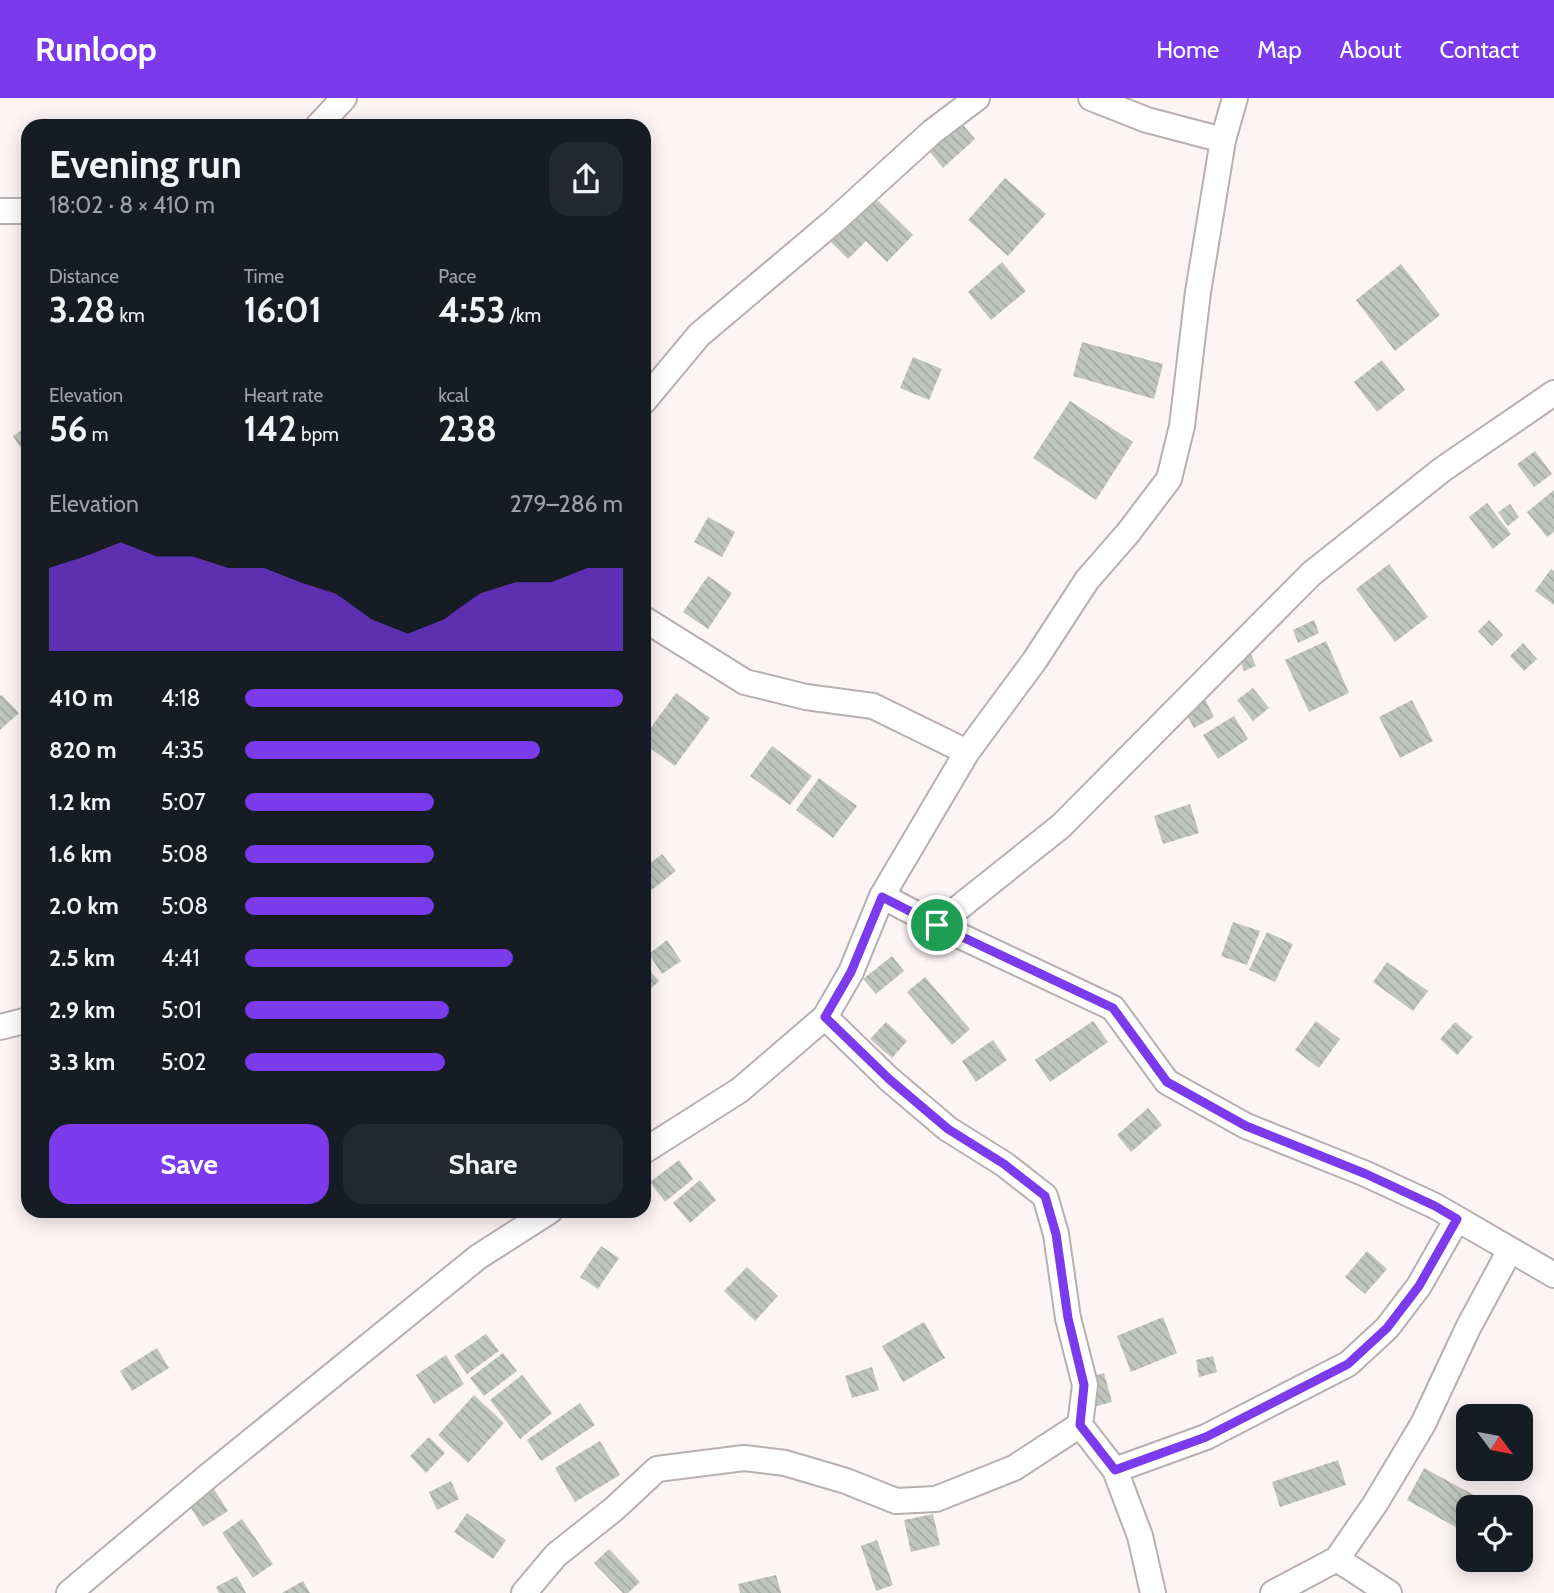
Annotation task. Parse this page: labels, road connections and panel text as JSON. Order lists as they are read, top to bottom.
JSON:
{
  "north": "bottom right",
  "page": {
    "header": "Runloop",
    "nav": [
      "Home",
      "Map",
      "About",
      "Contact"
    ],
    "heading": ["Evening run", "18:02 · 8 × 410 m"],
    "stats": [
      ["Distance", "3.28 km"],
      ["Time", "16:01"],
      ["Pace", "4:53 /km"],
      ["Elevation", "56 m"],
      ["Heart rate", "142 bpm"],
      ["kcal", "238"]
    ],
    "chart": ["Elevation", "279–286 m"],
    "list": [
      {
        "name": "410 m",
        "note": "4:18"
      },
      {
        "name": "820 m",
        "note": "4:35"
      },
      {
        "name": "1.2 km",
        "note": "5:07"
      },
      {
        "name": "1.6 km",
        "note": "5:08"
      },
      {
        "name": "2.0 km",
        "note": "5:08"
      },
      {
        "name": "2.5 km",
        "note": "4:41"
      },
      {
        "name": "2.9 km",
        "note": "5:01"
      },
      {
        "name": "3.3 km",
        "note": "5:02"
      }
    ],
    "buttons": ["Save", "Share"]
  }
}
